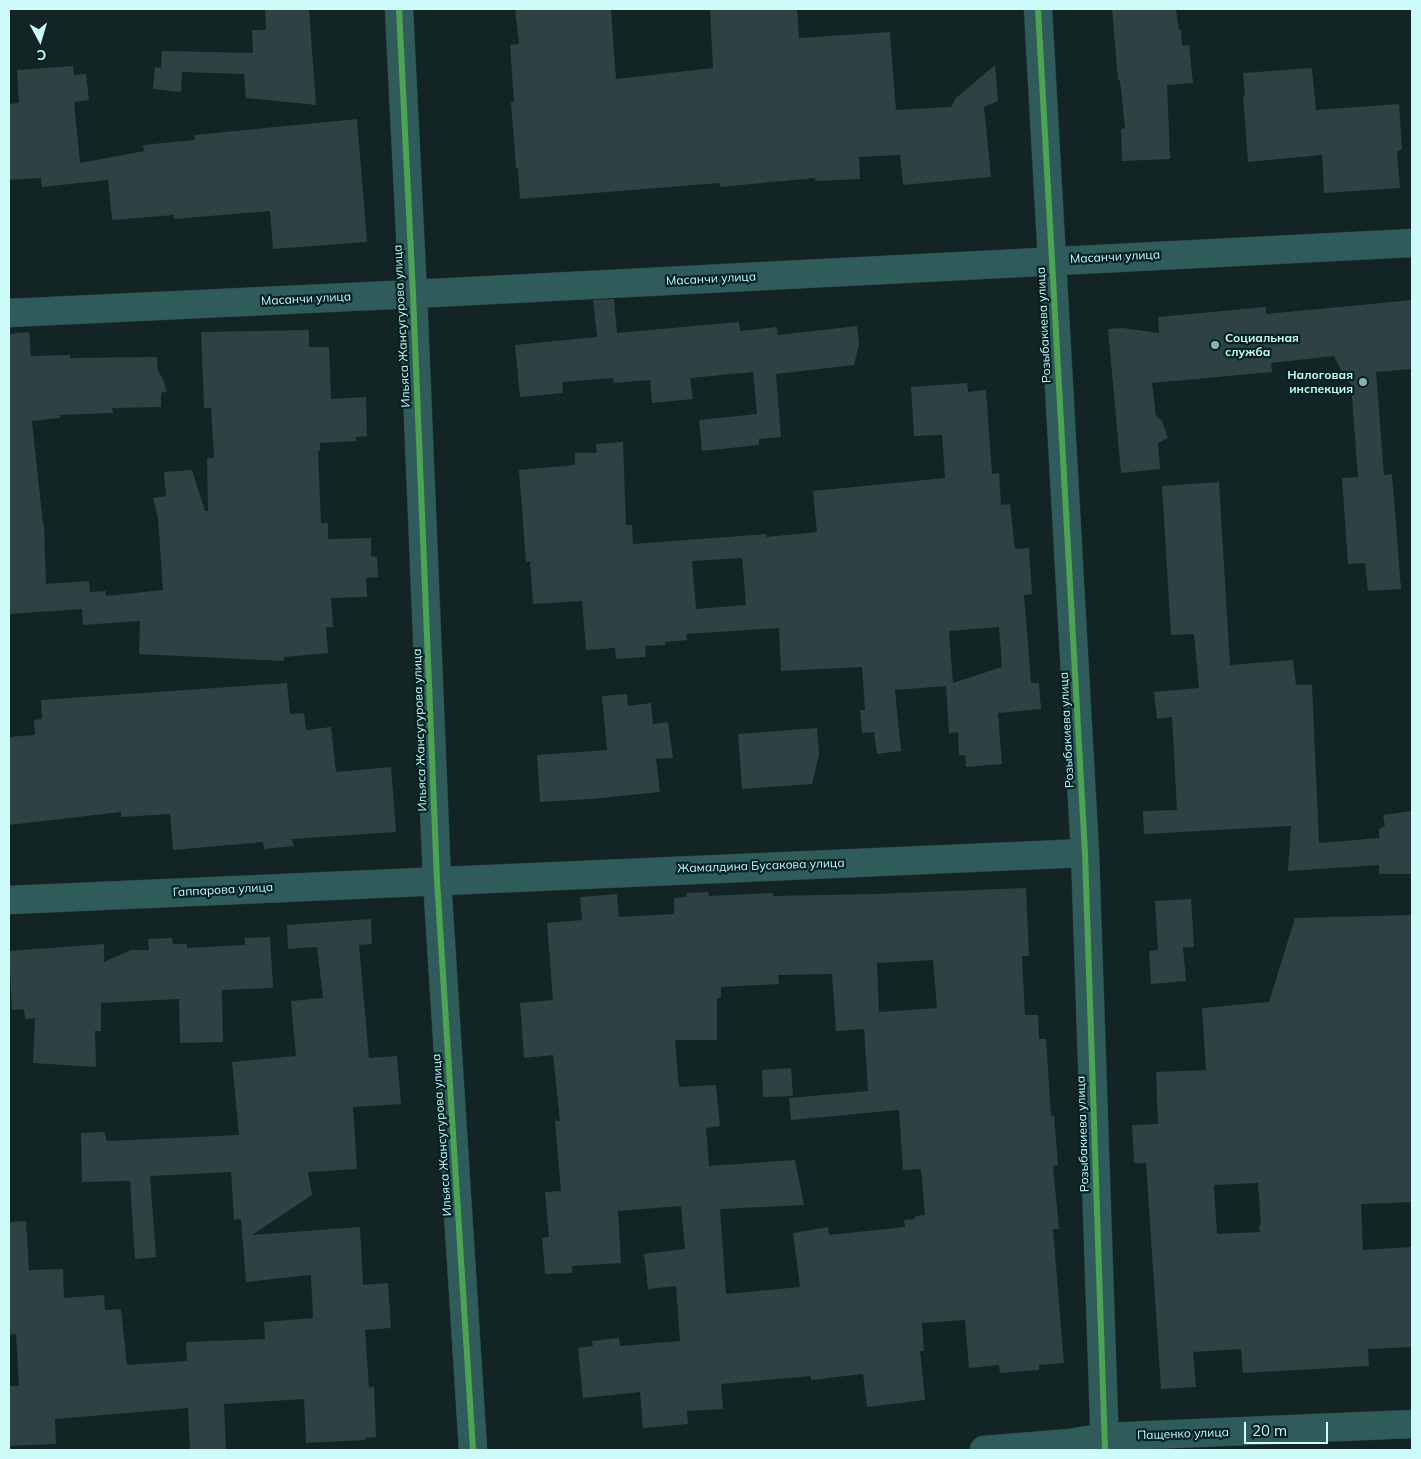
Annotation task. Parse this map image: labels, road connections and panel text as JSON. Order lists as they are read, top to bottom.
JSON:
{
  "streets": {
    "street": [
      "Масанчи улица",
      "Розыбакиева улица",
      "Ильяса Жансугурова улица",
      "Жамалдина Бусакова улица",
      "Гаппарова улица",
      "Пащенко улица"
    ]
  },
  "crossings": [
    ["Масанчи улица", "Розыбакиева улица"],
    ["Масанчи улица", "Ильяса Жансугурова улица"],
    ["Розыбакиева улица", "Жамалдина Бусакова улица"],
    ["Розыбакиева улица", "Пащенко улица"],
    ["Ильяса Жансугурова улица", "Жамалдина Бусакова улица"],
    ["Ильяса Жансугурова улица", "Гаппарова улица"],
    ["Жамалдина Бусакова улица", "Гаппарова улица"]
  ],
  "places": ["Социальная служба", "Налоговая инспекция"],
  "scale_bar": "20 m",
  "north": "bottom"
}
